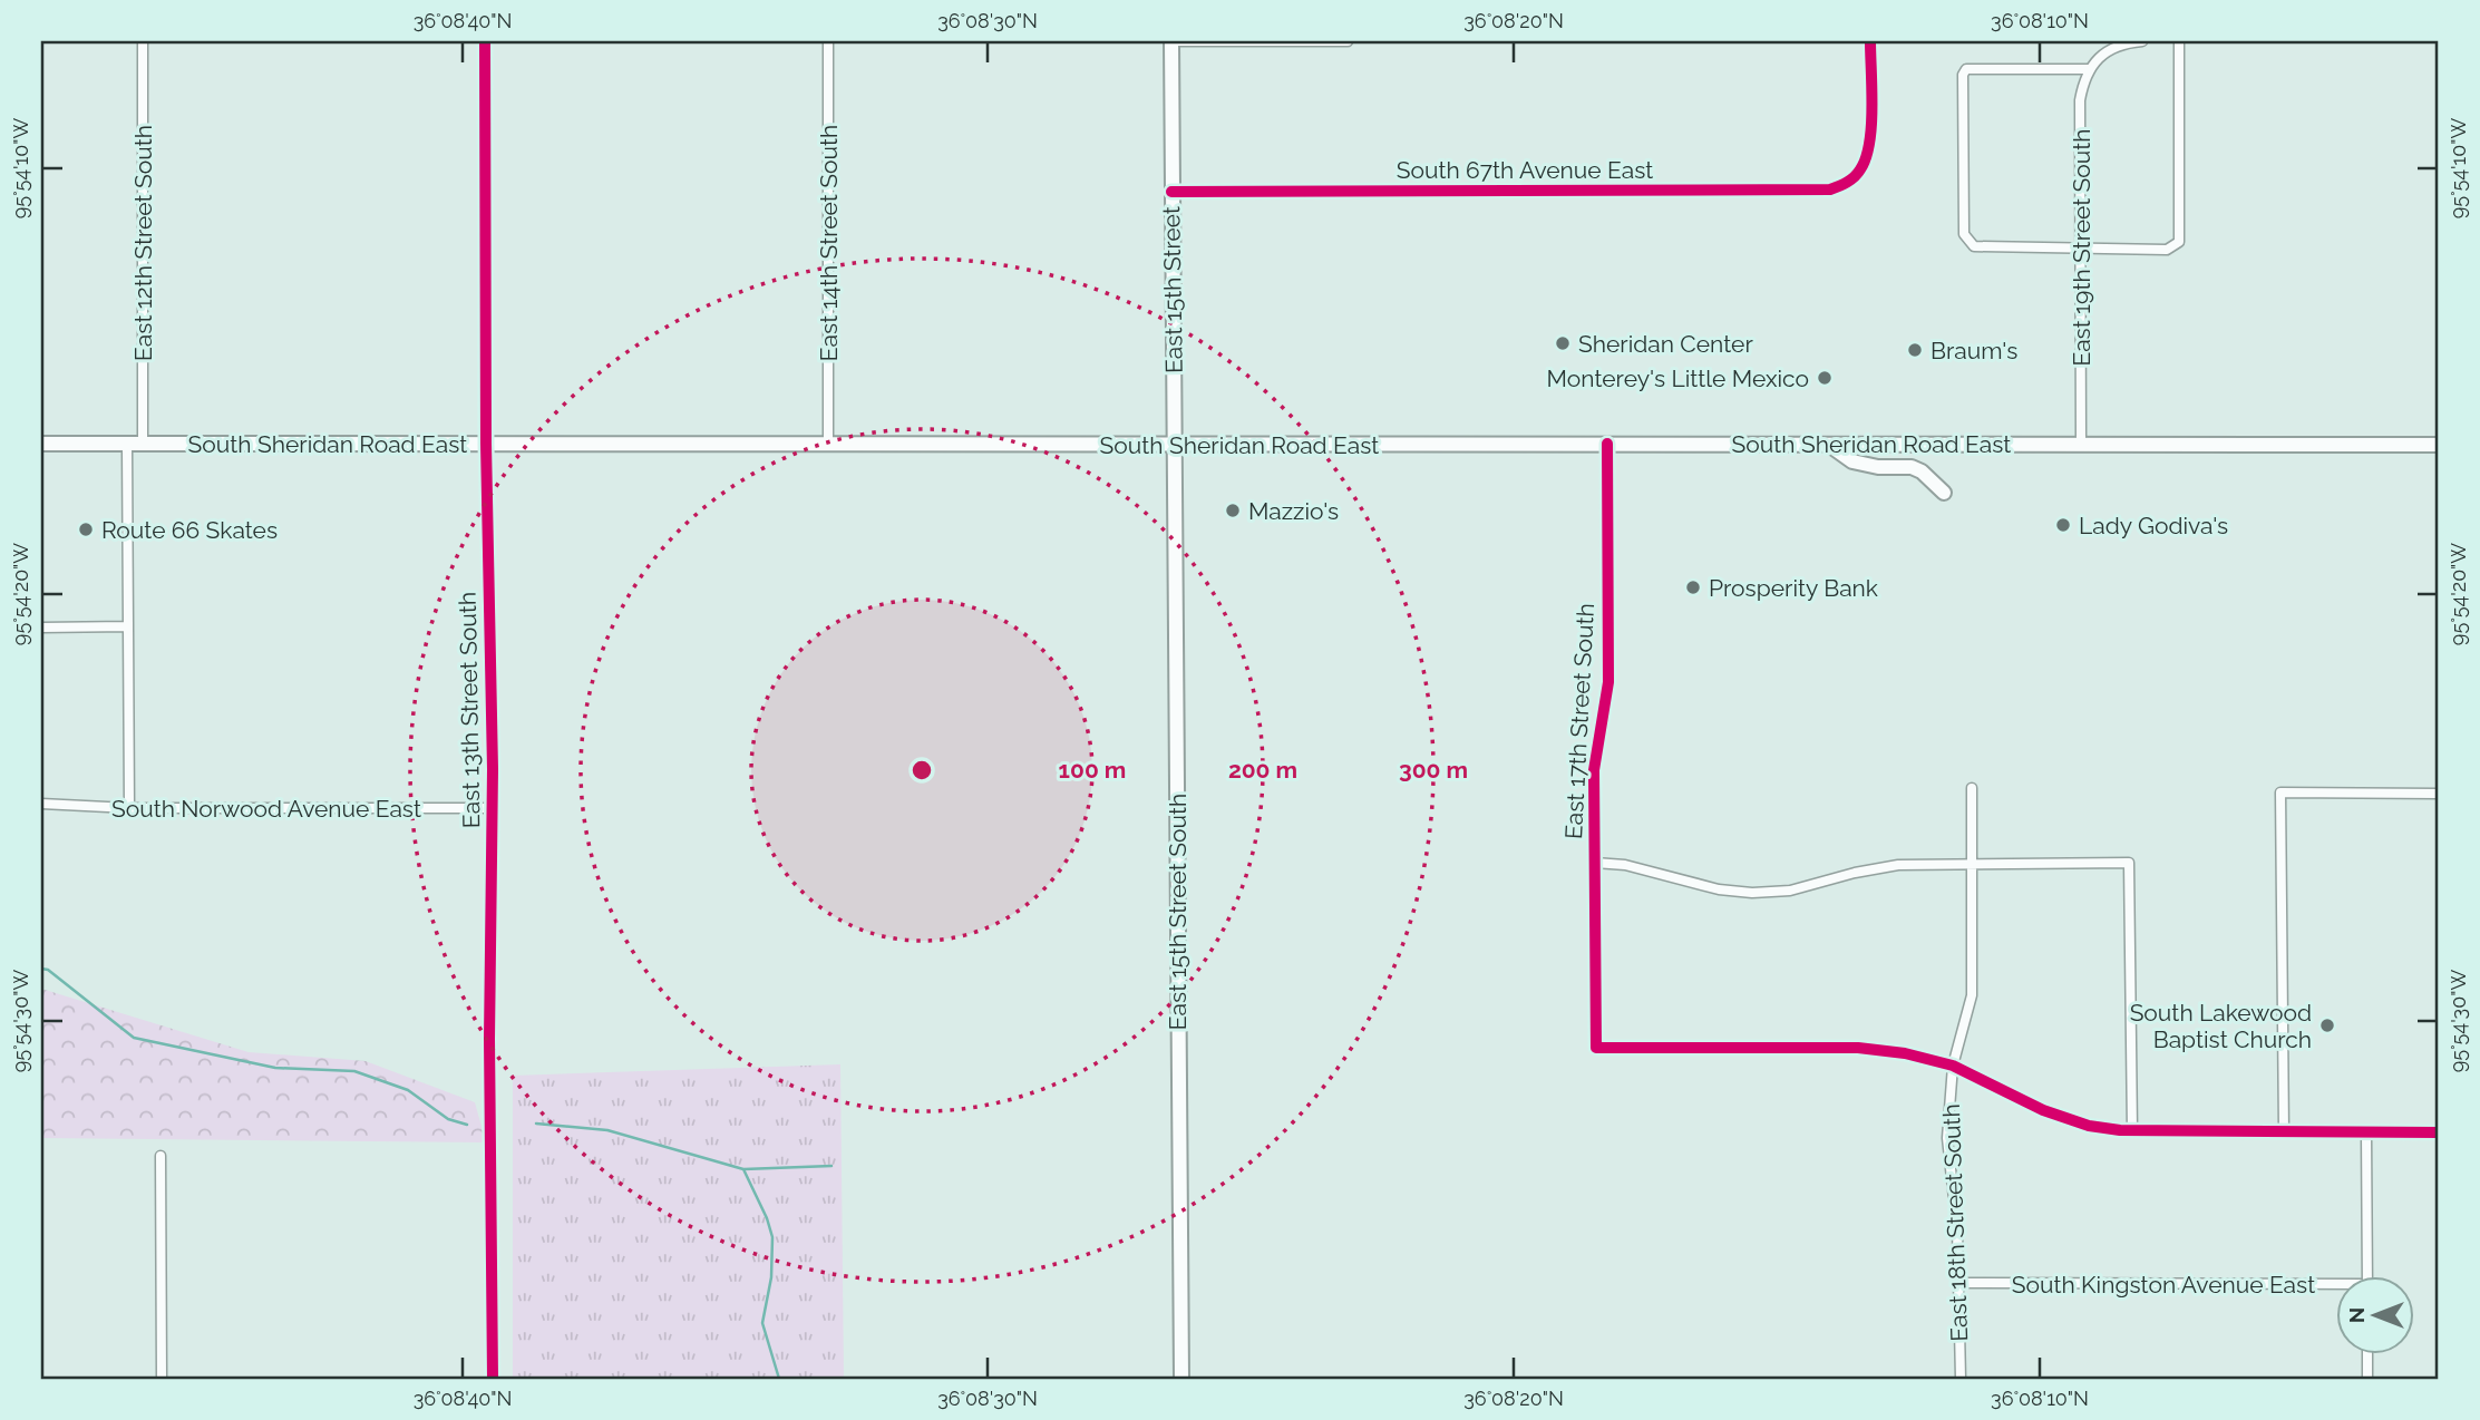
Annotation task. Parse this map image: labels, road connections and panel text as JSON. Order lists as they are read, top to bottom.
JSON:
{
  "streets": {
    "main road": ["East 15th Street", "South Sheridan Road East", "East 15th Street South"],
    "street": [
      "South 67th Avenue East",
      "East 12th Street South",
      "East 14th Street South",
      "East 19th Street South",
      "East 13th Street South",
      "East 17th Street South",
      "South Norwood Avenue East",
      "East 18th Street South",
      "South Kingston Avenue East"
    ]
  },
  "crossings": [
    ["South 67th Avenue East", "East 15th Street"],
    ["East 12th Street South", "South Sheridan Road East"],
    ["East 12th Street South", "South Norwood Avenue East"],
    ["East 14th Street South", "South Sheridan Road East"],
    ["East 19th Street South", "South Sheridan Road East"],
    ["East 15th Street", "South Sheridan Road East"],
    ["East 15th Street", "East 15th Street South"],
    ["South Sheridan Road East", "East 13th Street South"],
    ["South Sheridan Road East", "East 17th Street South"],
    ["South Sheridan Road East", "East 15th Street South"],
    ["East 13th Street South", "South Norwood Avenue East"],
    ["East 17th Street South", "East 18th Street South"],
    ["East 18th Street South", "South Kingston Avenue East"]
  ],
  "places": [
    "Sheridan Center",
    "Braum's",
    "Monterey's Little Mexico",
    "Mazzio's",
    "Lady Godiva's",
    "Route 66 Skates",
    "Prosperity Bank",
    "South Lakewood Baptist Church"
  ],
  "north": "left",
  "coordinates": [
    "36°08'40\"N",
    "36°08'30\"N",
    "36°08'20\"N",
    "36°08'10\"N",
    "95°54'10\"W",
    "95°54'20\"W",
    "95°54'30\"W"
  ],
  "rings": ["100 m", "200 m", "300 m"]
}
